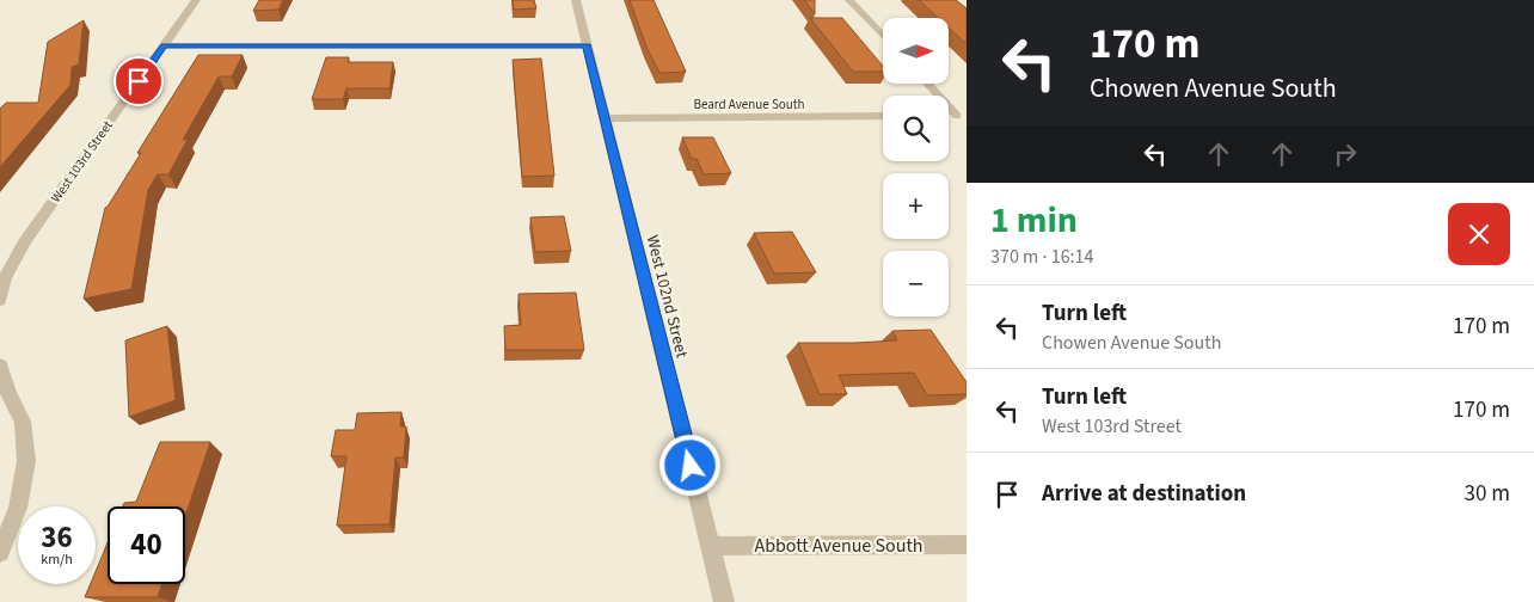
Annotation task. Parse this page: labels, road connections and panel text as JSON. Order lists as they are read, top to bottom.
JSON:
{
  "streets": {
    "street": [
      "Beard Avenue South",
      "West 103rd Street",
      "West 102nd Street",
      "Abbott Avenue South"
    ]
  },
  "crossings": [
    ["Beard Avenue South", "West 102nd Street"],
    ["West 102nd Street", "Abbott Avenue South"]
  ],
  "north": "right",
  "page": {
    "turn": ["170 m", "Chowen Avenue South"],
    "map_buttons": ["+", "−"],
    "heading": ["1 min", "370 m · 16:14"],
    "list": [
      {
        "name": "Turn left",
        "note": "Chowen Avenue South",
        "value": "170 m"
      },
      {
        "name": "Turn left",
        "note": "West 103rd Street",
        "value": "170 m"
      },
      {
        "name": "Arrive at destination",
        "value": "30 m"
      }
    ],
    "speed": "36 km/h",
    "limit": "40"
  }
}
